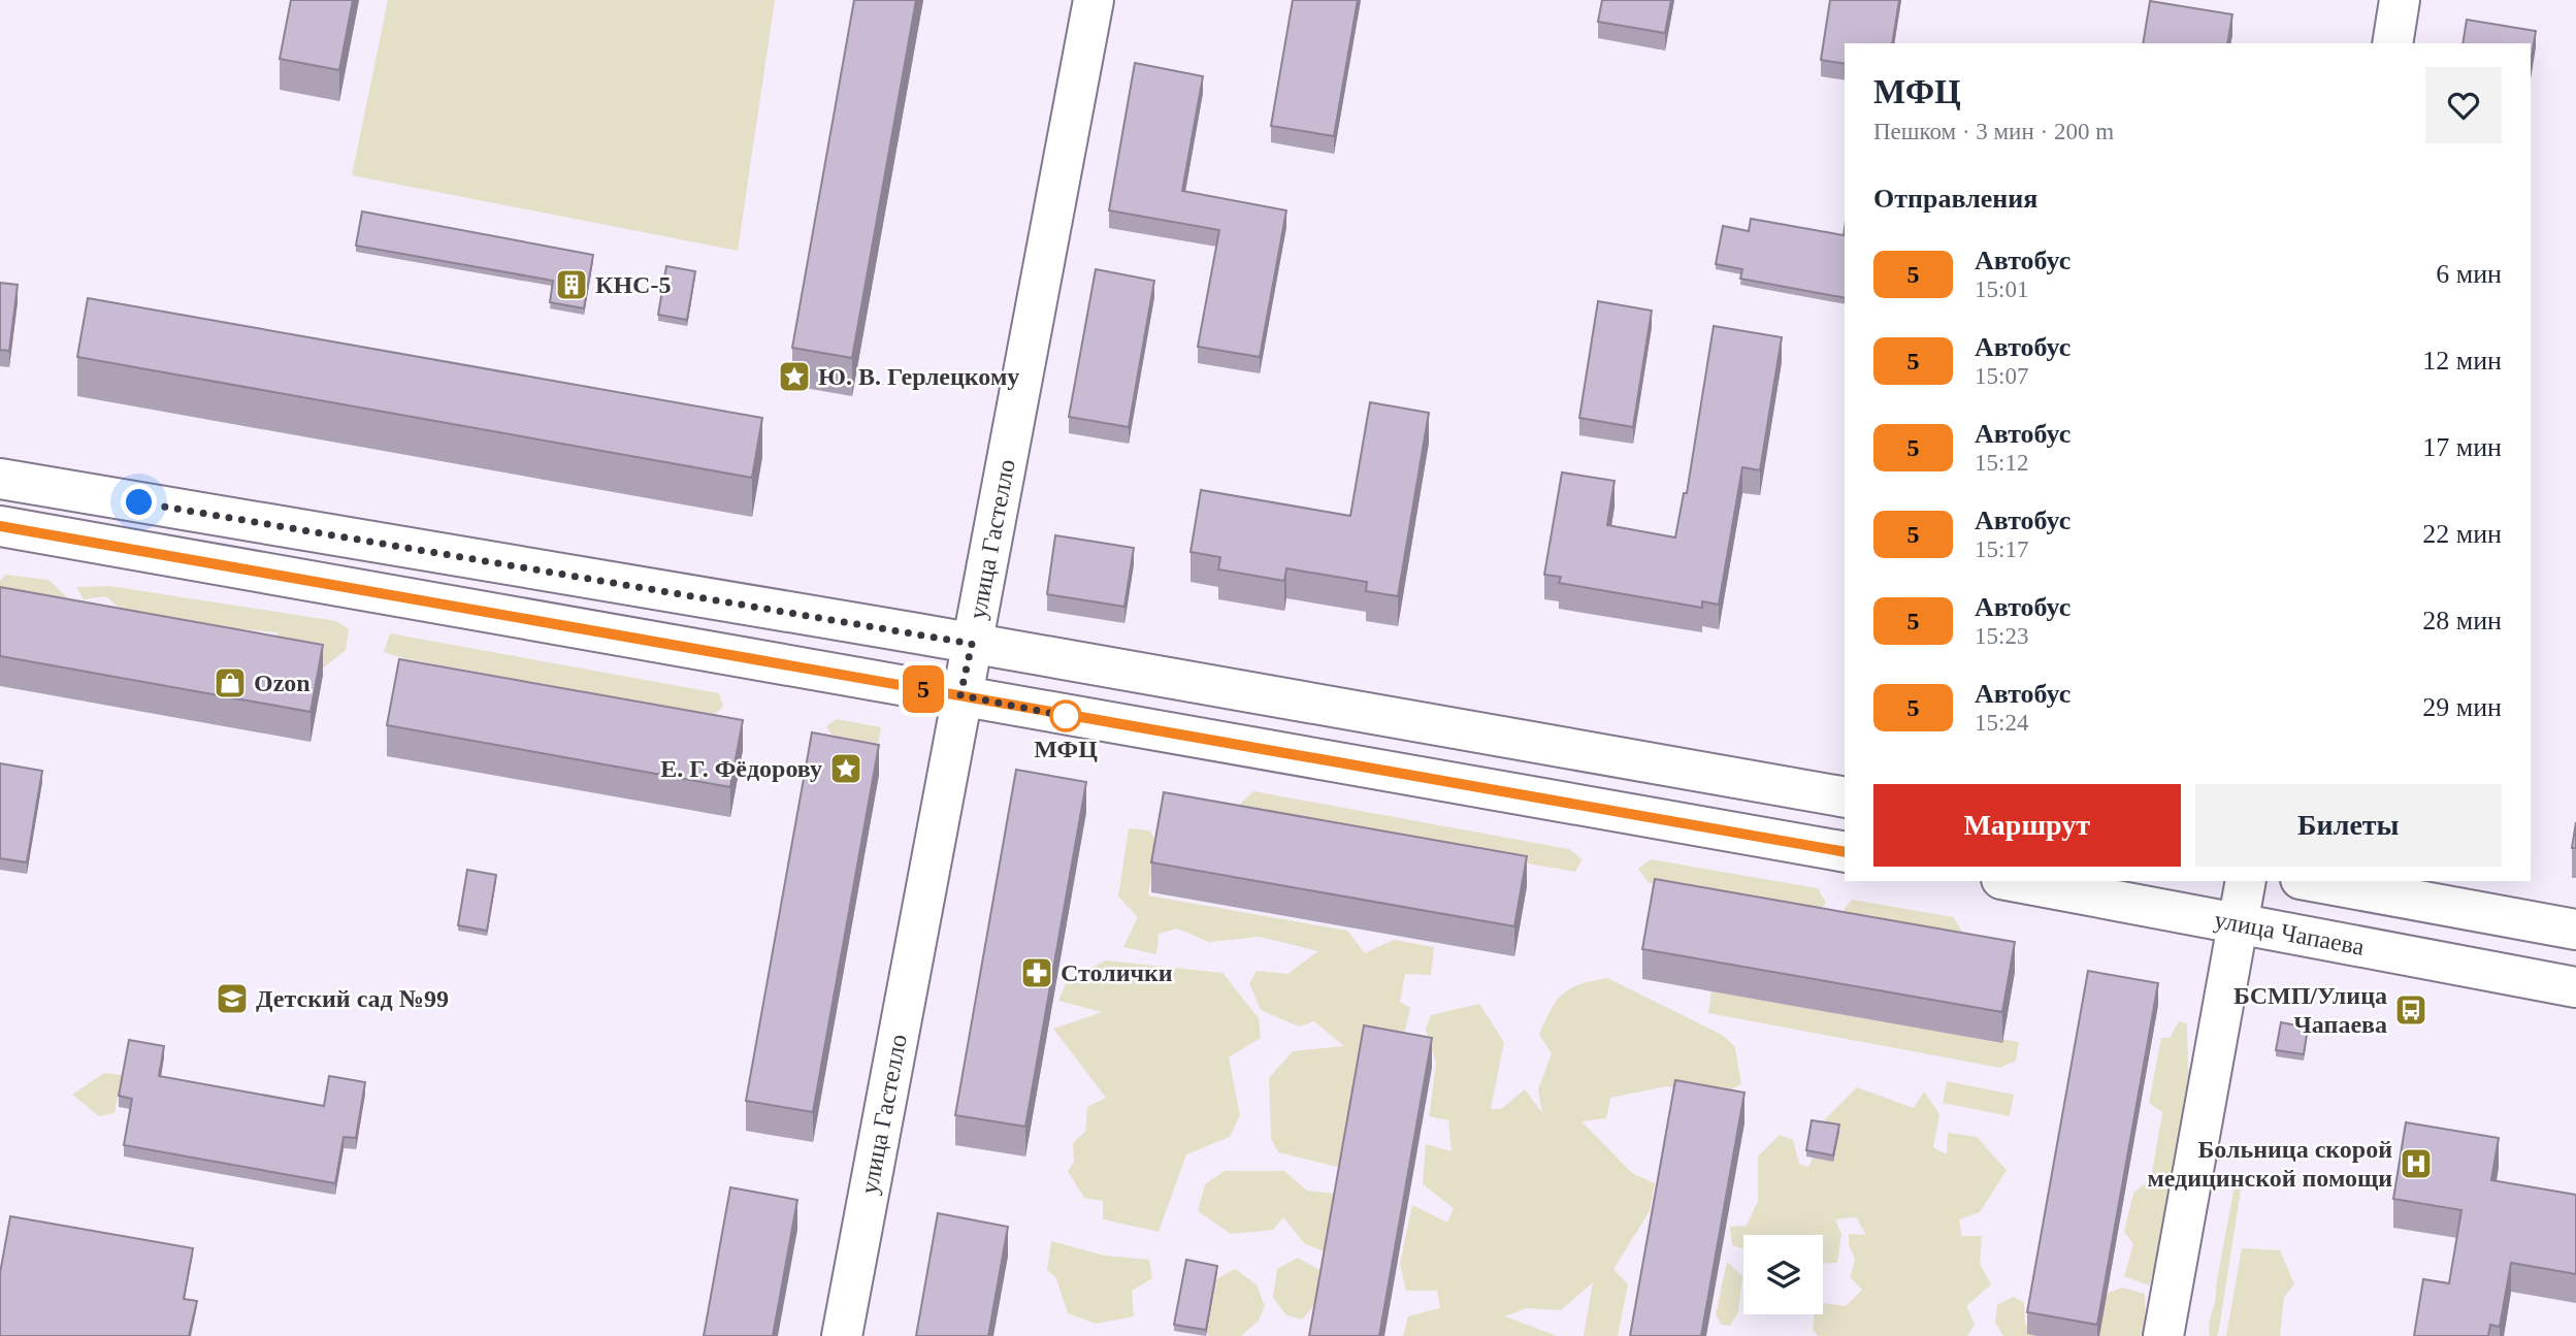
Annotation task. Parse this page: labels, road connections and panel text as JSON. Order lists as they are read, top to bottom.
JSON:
{
  "streets": {
    "street": ["улица Гастелло", "улица Чапаева"]
  },
  "places": {
    "building": ["КНС-5"],
    "place": ["Ю. В. Герлецкому", "Е. Г. Фёдорову"],
    "shop": ["Ozon"],
    "other": ["МФЦ"],
    "pharmacy": ["Столички"],
    "school or university": ["Детский сад №99"],
    "bus stop": ["БСМП/Улица Чапаева"],
    "hospital": ["Больница скорой медицинской помощи"]
  },
  "lines": ["bus line 5"],
  "page": {
    "on_map": "5",
    "heading": [
      ["МФЦ", "Пешком · 3 мин · 200 m"],
      "Отправления"
    ],
    "list": [
      {
        "mark": "5",
        "name": "Автобус",
        "note": "15:01",
        "value": "6 мин"
      },
      {
        "mark": "5",
        "name": "Автобус",
        "note": "15:07",
        "value": "12 мин"
      },
      {
        "mark": "5",
        "name": "Автобус",
        "note": "15:12",
        "value": "17 мин"
      },
      {
        "mark": "5",
        "name": "Автобус",
        "note": "15:17",
        "value": "22 мин"
      },
      {
        "mark": "5",
        "name": "Автобус",
        "note": "15:23",
        "value": "28 мин"
      },
      {
        "mark": "5",
        "name": "Автобус",
        "note": "15:24",
        "value": "29 мин"
      }
    ],
    "buttons": ["Маршрут", "Билеты"]
  }
}
